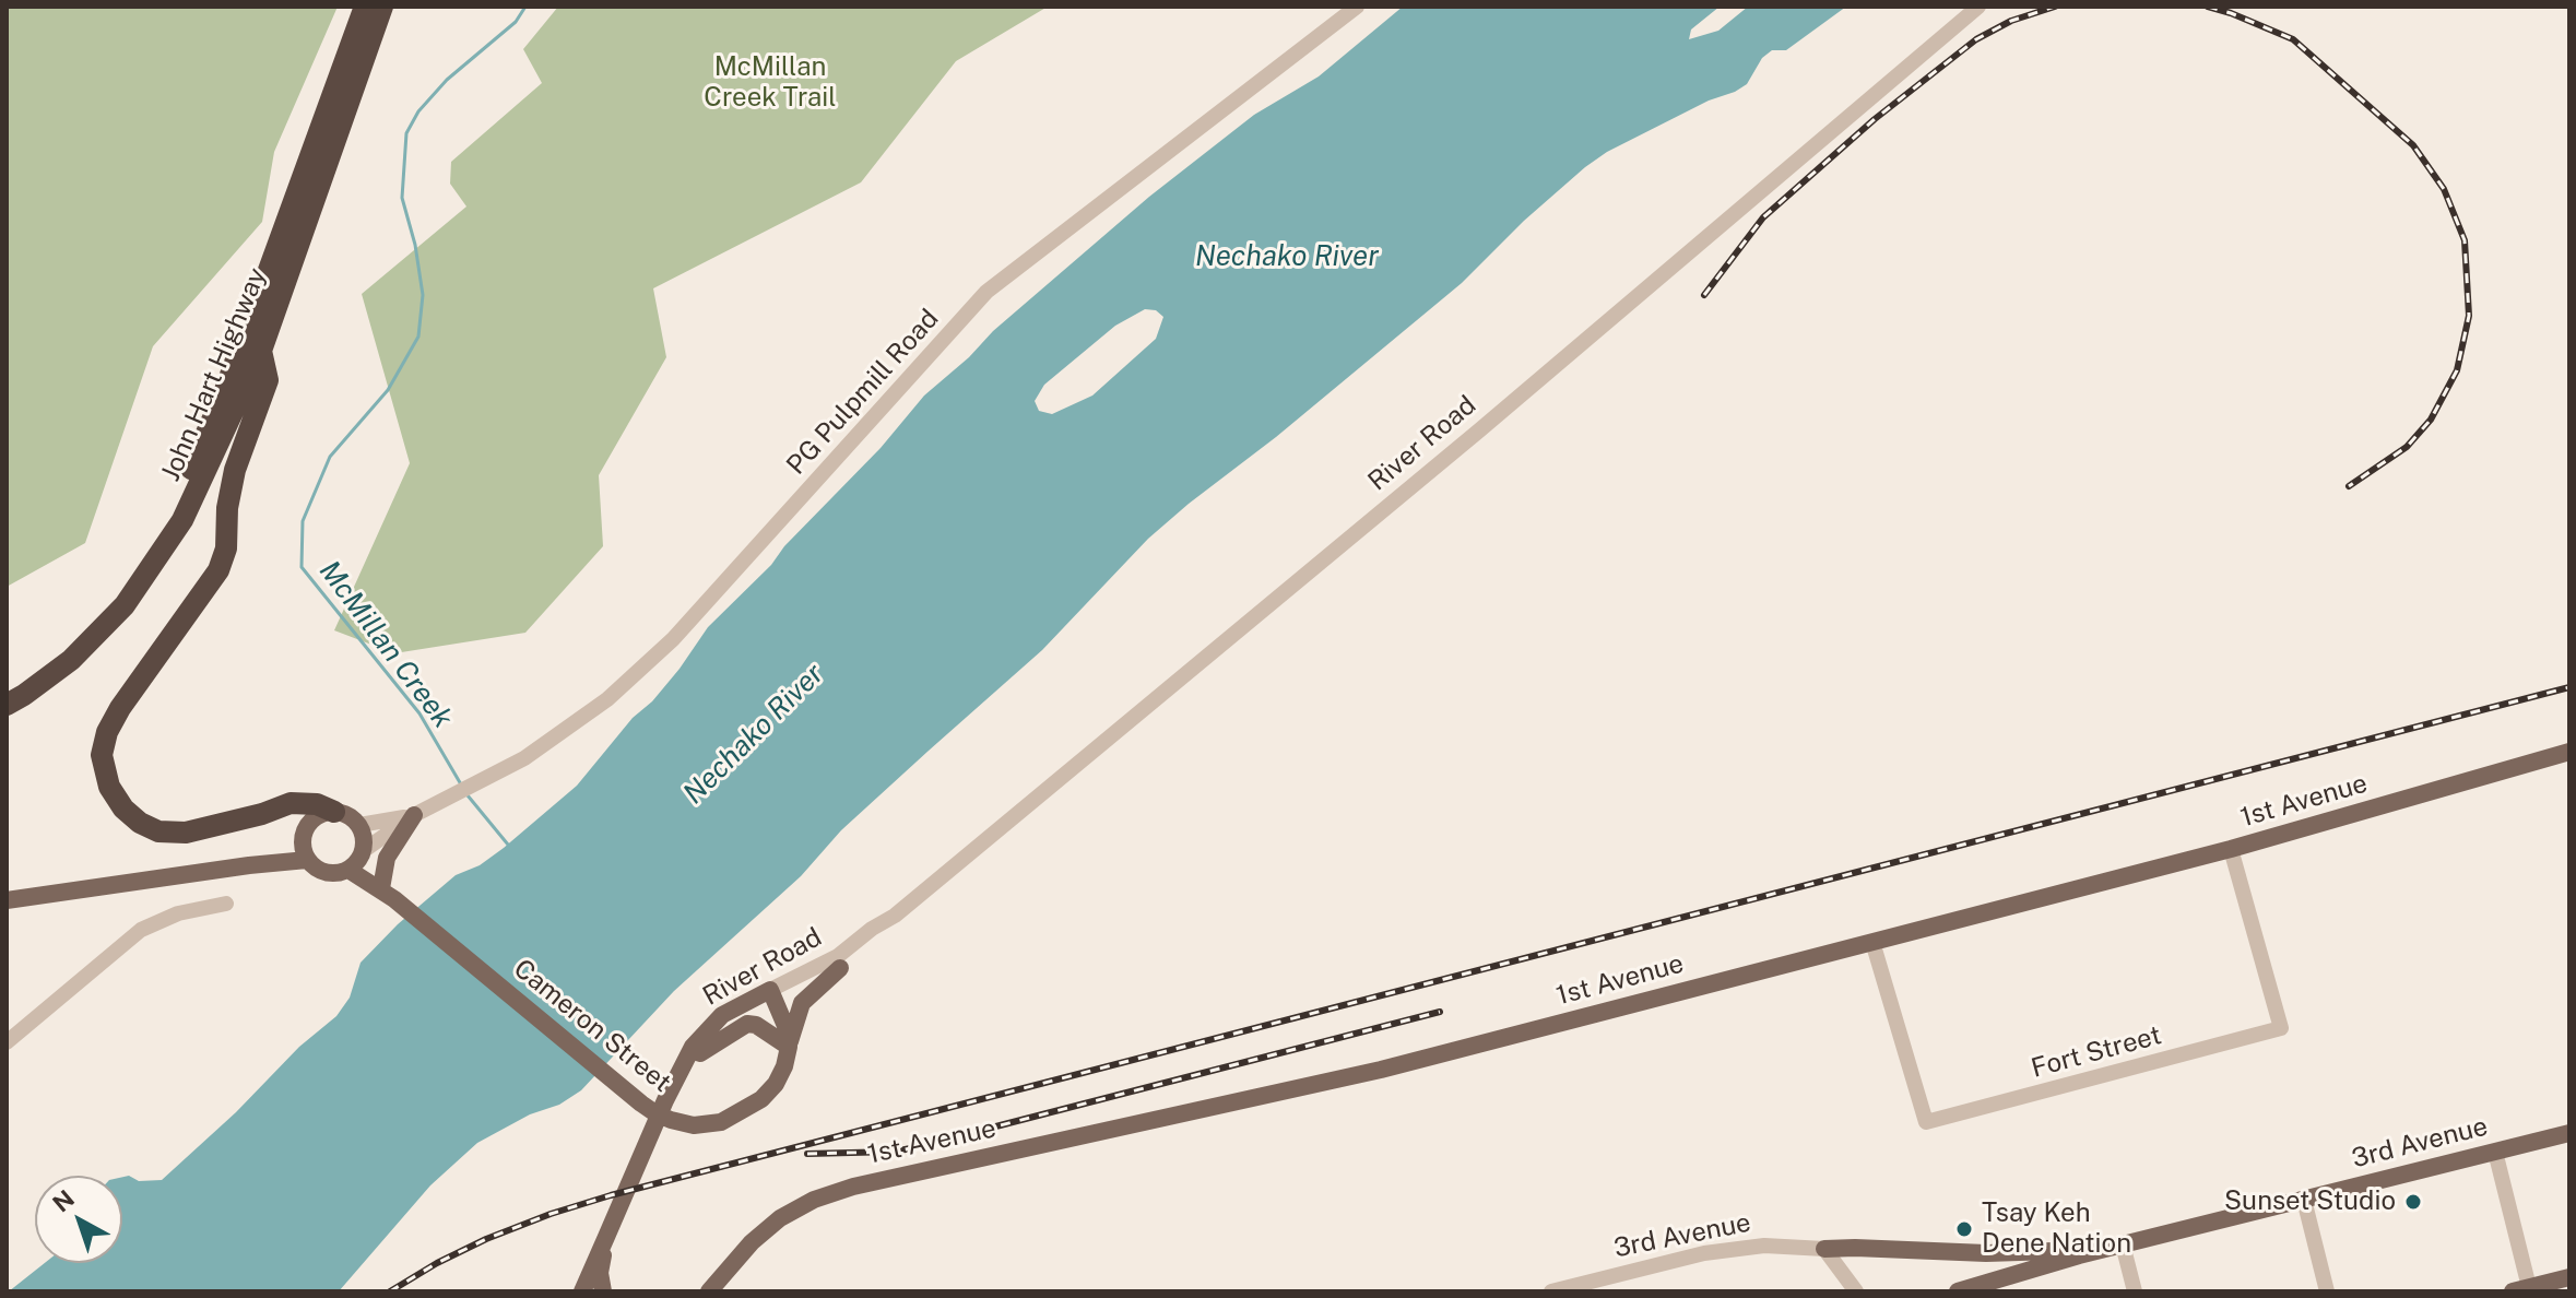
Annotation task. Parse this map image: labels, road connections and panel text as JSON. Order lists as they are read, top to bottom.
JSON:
{
  "streets": {
    "highway": ["John Hart Highway"],
    "main road": [
      "River Road",
      "1st Avenue",
      "Cameron Street",
      "3rd Avenue"
    ],
    "street": ["PG Pulpmill Road", "Fort Street"]
  },
  "crossings": [
    ["River Road", "Cameron Street"],
    ["1st Avenue", "Fort Street"]
  ],
  "water": ["Nechako River", "McMillan Creek"],
  "parks": ["McMillan Creek Trail"],
  "places": ["Sunset Studio", "Tsay Keh Dene Nation"],
  "north": "top left"
}
